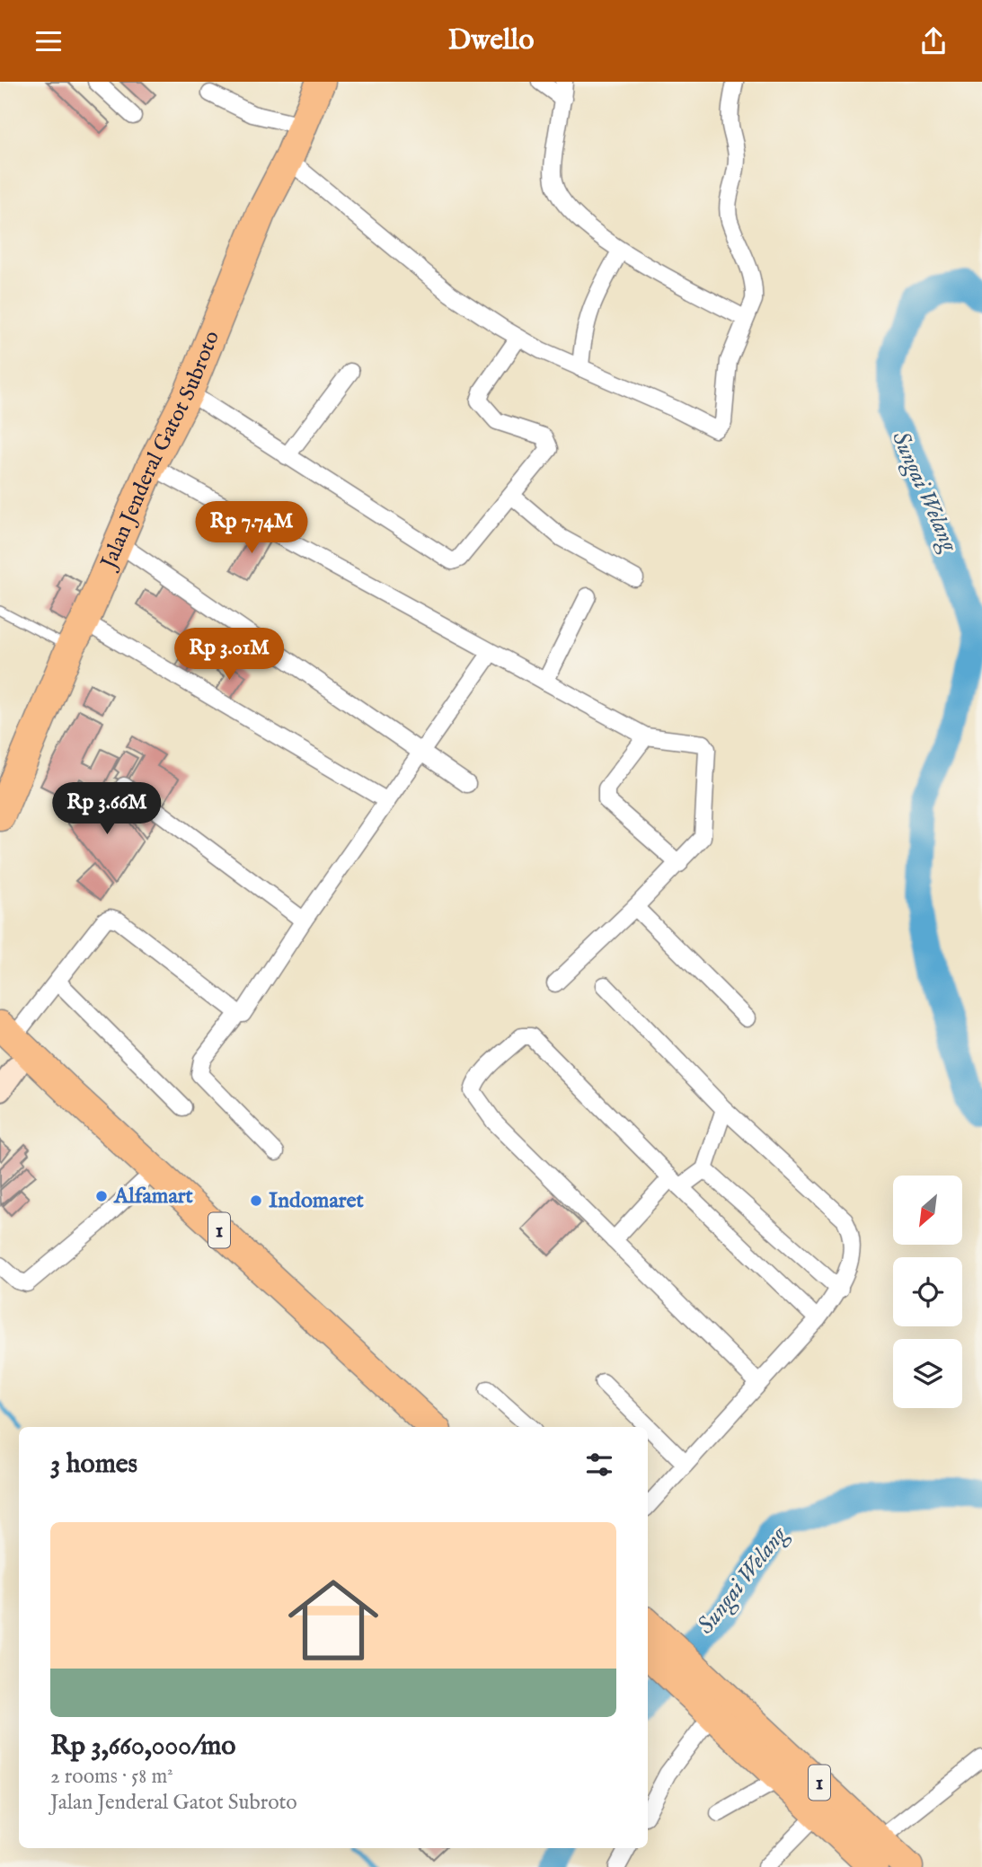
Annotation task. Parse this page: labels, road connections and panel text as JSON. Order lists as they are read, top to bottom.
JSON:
{
  "streets": {
    "highway": ["Jalan Jenderal Gatot Subroto", "1"]
  },
  "water": ["Sungai Welang"],
  "places": ["Alfamart", "Indomaret"],
  "north": "bottom left",
  "page": {
    "header": "Dwello",
    "price": ["Rp 7.74M", "Rp 3.01M", "Rp 3.66M"],
    "heading": "3 homes",
    "list": [
      {
        "name": "Rp 3,660,000/mo",
        "note": "2 rooms · 58 m² · Jalan Jenderal Gatot Subroto"
      }
    ]
  }
}
